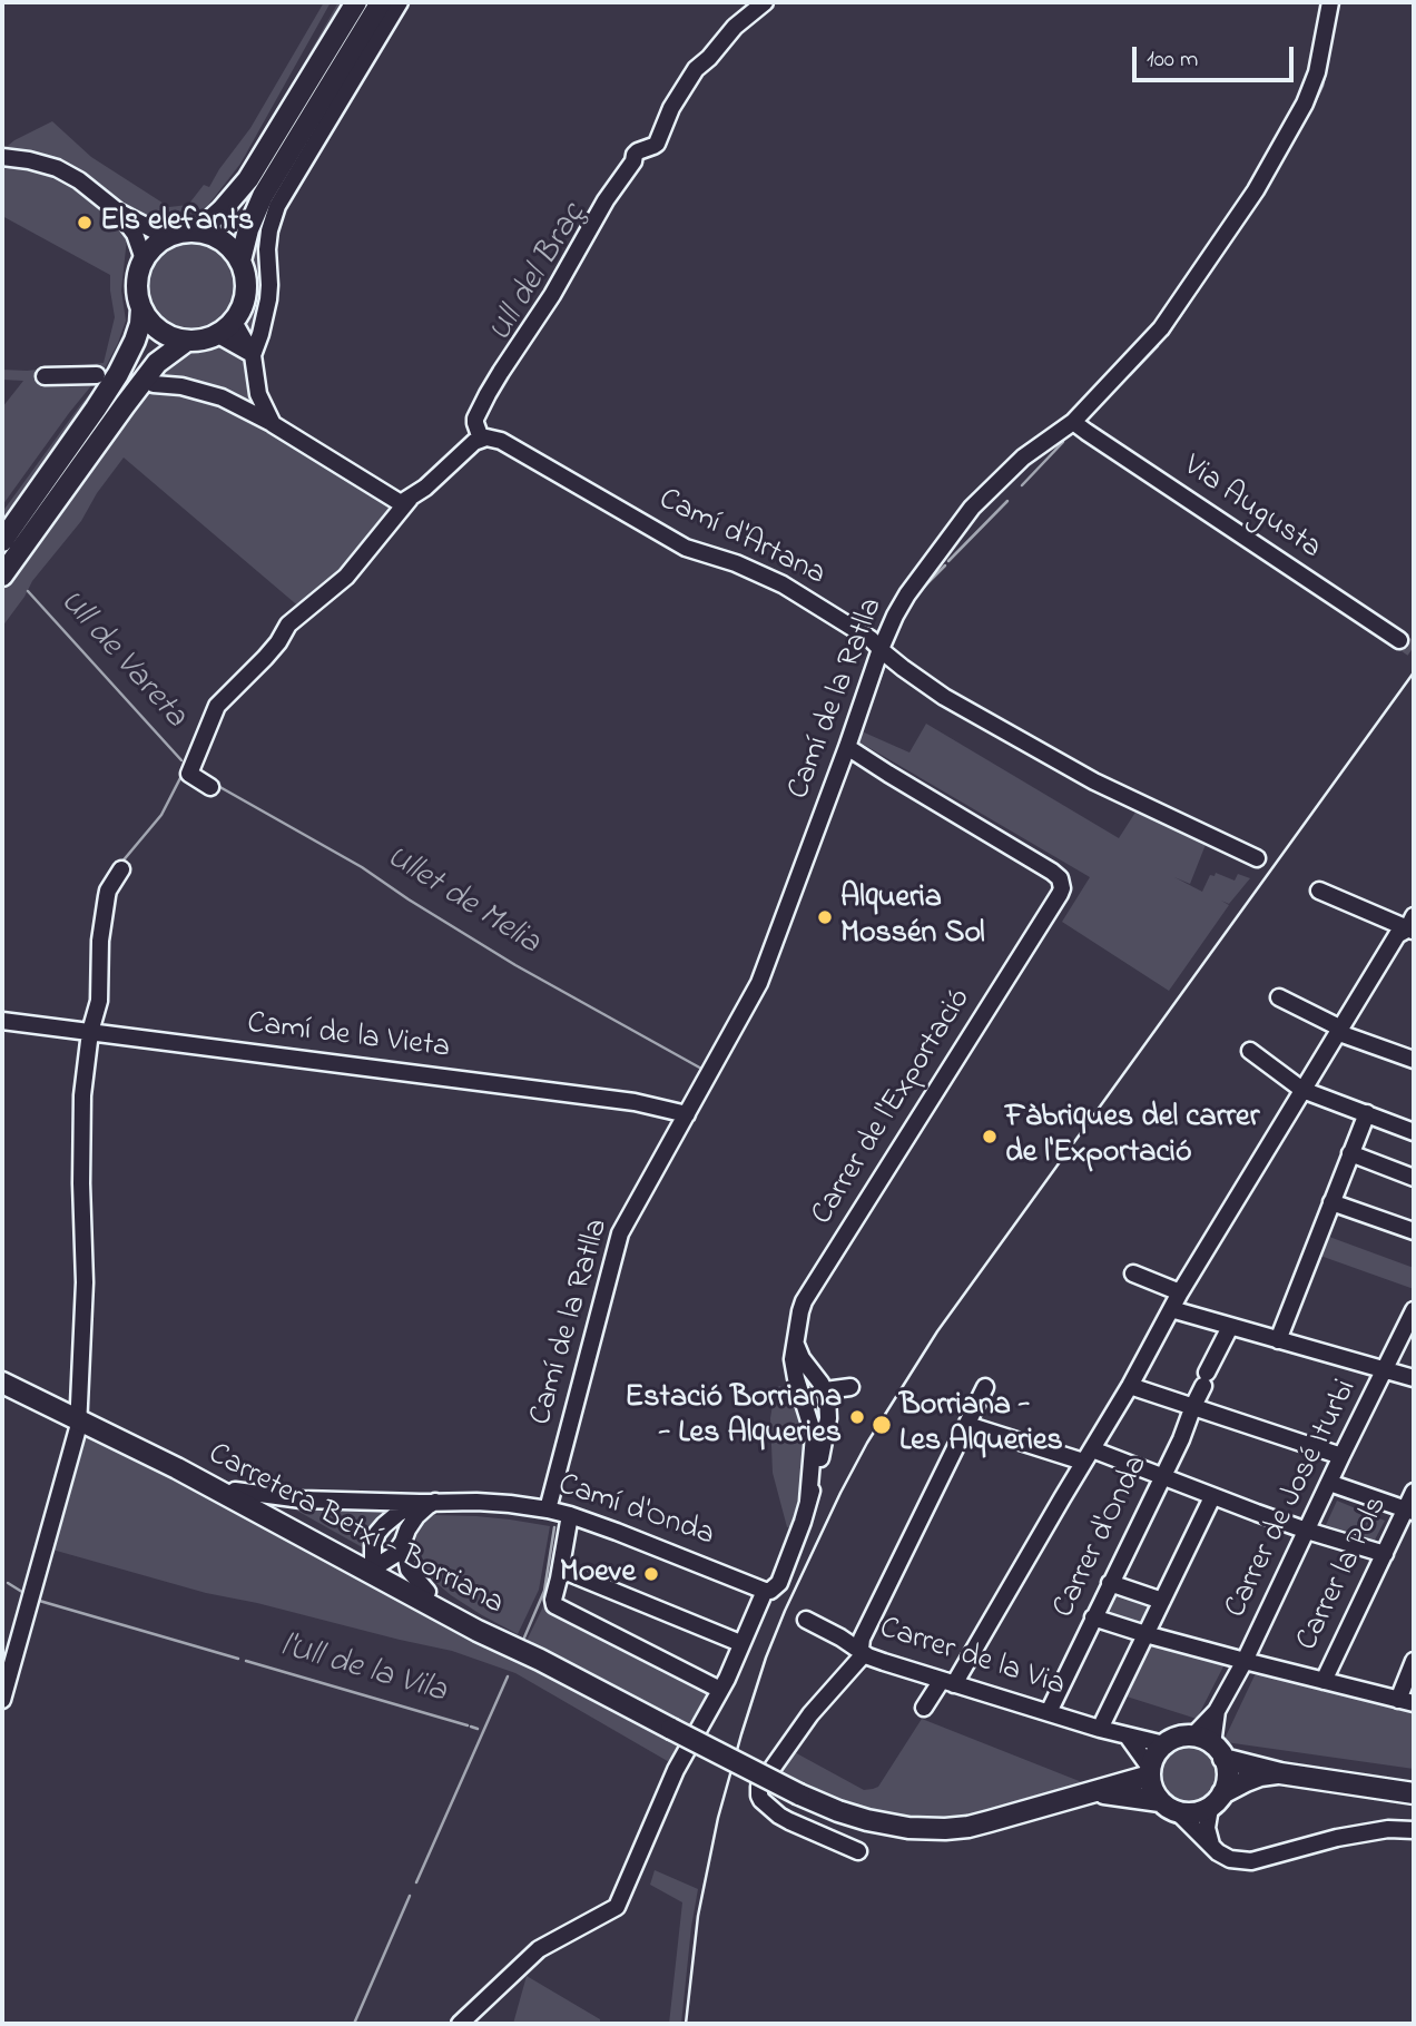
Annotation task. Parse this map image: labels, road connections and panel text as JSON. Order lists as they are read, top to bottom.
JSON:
{
  "streets": {
    "main road": ["Carretera Betxí - Borriana"],
    "street": [
      "Via Augusta",
      "Camí d'Artana",
      "Camí de la Ratlla",
      "Camí de la Vieta",
      "Carrer de l'Exportació",
      "Carrer de José Iturbi",
      "Camí d'Onda",
      "Carrer d'Onda",
      "Carrer la Pols",
      "Carrer de la Via"
    ]
  },
  "crossings": [
    ["Via Augusta", "Camí de la Ratlla"],
    ["Camí d'Artana", "Camí de la Ratlla"],
    ["Camí de la Ratlla", "Camí de la Vieta"],
    ["Camí de la Ratlla", "Carrer de l'Exportació"],
    ["Camí de la Ratlla", "Camí d'Onda"],
    ["Carrer de José Iturbi", "Carretera Betxí - Borriana"],
    ["Carrer de José Iturbi", "Carrer de la Via"],
    ["Camí d'Onda", "Carretera Betxí - Borriana"],
    ["Carretera Betxí - Borriana", "Carrer de la Via"],
    ["Carrer d'Onda", "Carrer de la Via"]
  ],
  "water": [
    "Ull del Braç",
    "Ull de Vareta",
    "Ullet de Melia",
    "l'Ull de la Vila"
  ],
  "places": [
    "Els elefants",
    "Alqueria Mossén Sol",
    "Fàbriques del carrer de l'Exportació",
    "Estació Borriana - Les Alqueries",
    "Borriana - Les Alqueries",
    "Moeve"
  ],
  "scale_bar": "100 m"
}
